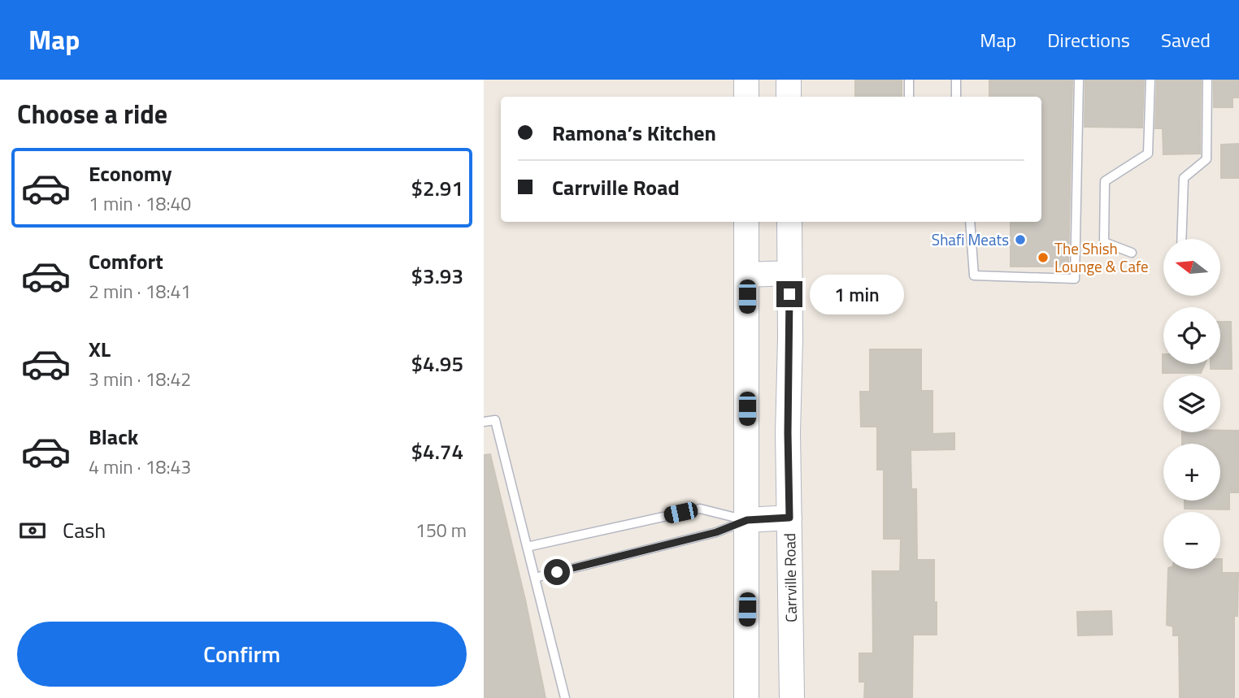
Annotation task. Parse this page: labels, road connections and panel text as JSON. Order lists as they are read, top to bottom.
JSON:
{
  "streets": {
    "main road": ["Carrville Road"]
  },
  "places": ["Shafi Meats", "The Shish Lounge & Cafe"],
  "north": "left",
  "page": {
    "header": "Map",
    "nav": ["Map", "Directions", "Saved"],
    "heading": "Choose a ride",
    "banner": ["Ramona’s Kitchen", "Carrville Road"],
    "list": [
      {
        "name": "Economy",
        "note": "1 min · 18:40",
        "value": "$2.91"
      },
      {
        "name": "Comfort",
        "note": "2 min · 18:41",
        "value": "$3.93"
      },
      {
        "name": "XL",
        "note": "3 min · 18:42",
        "value": "$4.95"
      },
      {
        "name": "Black",
        "note": "4 min · 18:43",
        "value": "$4.74"
      }
    ],
    "map_buttons": ["+", "−"],
    "bubble": "1 min",
    "pay": ["Cash", "150 m"],
    "buttons": "Confirm"
  }
}
